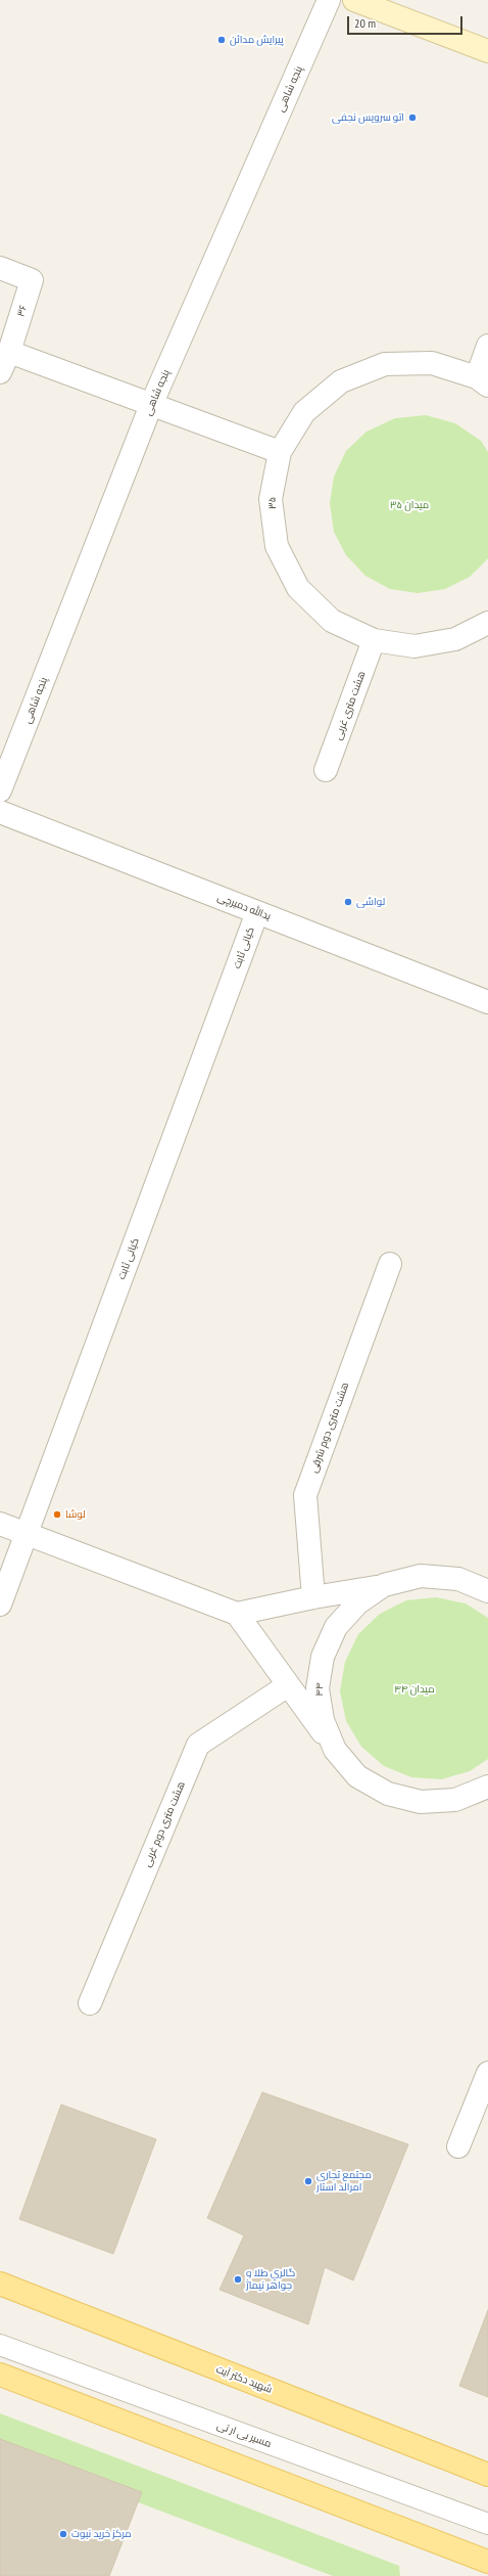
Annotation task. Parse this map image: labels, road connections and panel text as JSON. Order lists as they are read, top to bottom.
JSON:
{
  "streets": {
    "main road": ["شهید دکتر آیت"],
    "street": [
      "پنجه شاهی",
      "۳۶",
      "۳۵",
      "هشت متری غربی",
      "یدالله دمیرچی",
      "کیانی ثابت",
      "هشت متری دوم شرقی",
      "۴۴",
      "هشت متری دوم غربی"
    ],
    "lane": ["مسیر بی ار تی"]
  },
  "crossings": [
    ["۳۵", "هشت متری غربی"],
    ["یدالله دمیرچی", "کیانی ثابت"]
  ],
  "parks": ["میدان ۳۵", "میدان ۴۴"],
  "places": [
    "پیرایش مدائن",
    "اتو سرویس نجفی",
    "لواشی",
    "لوشا",
    "مجتمع تجاری امرالد استار",
    "گالري طلا و جواهر نيماژ",
    "مرکز خرید نبوت"
  ],
  "scale_bar": "20 m"
}
